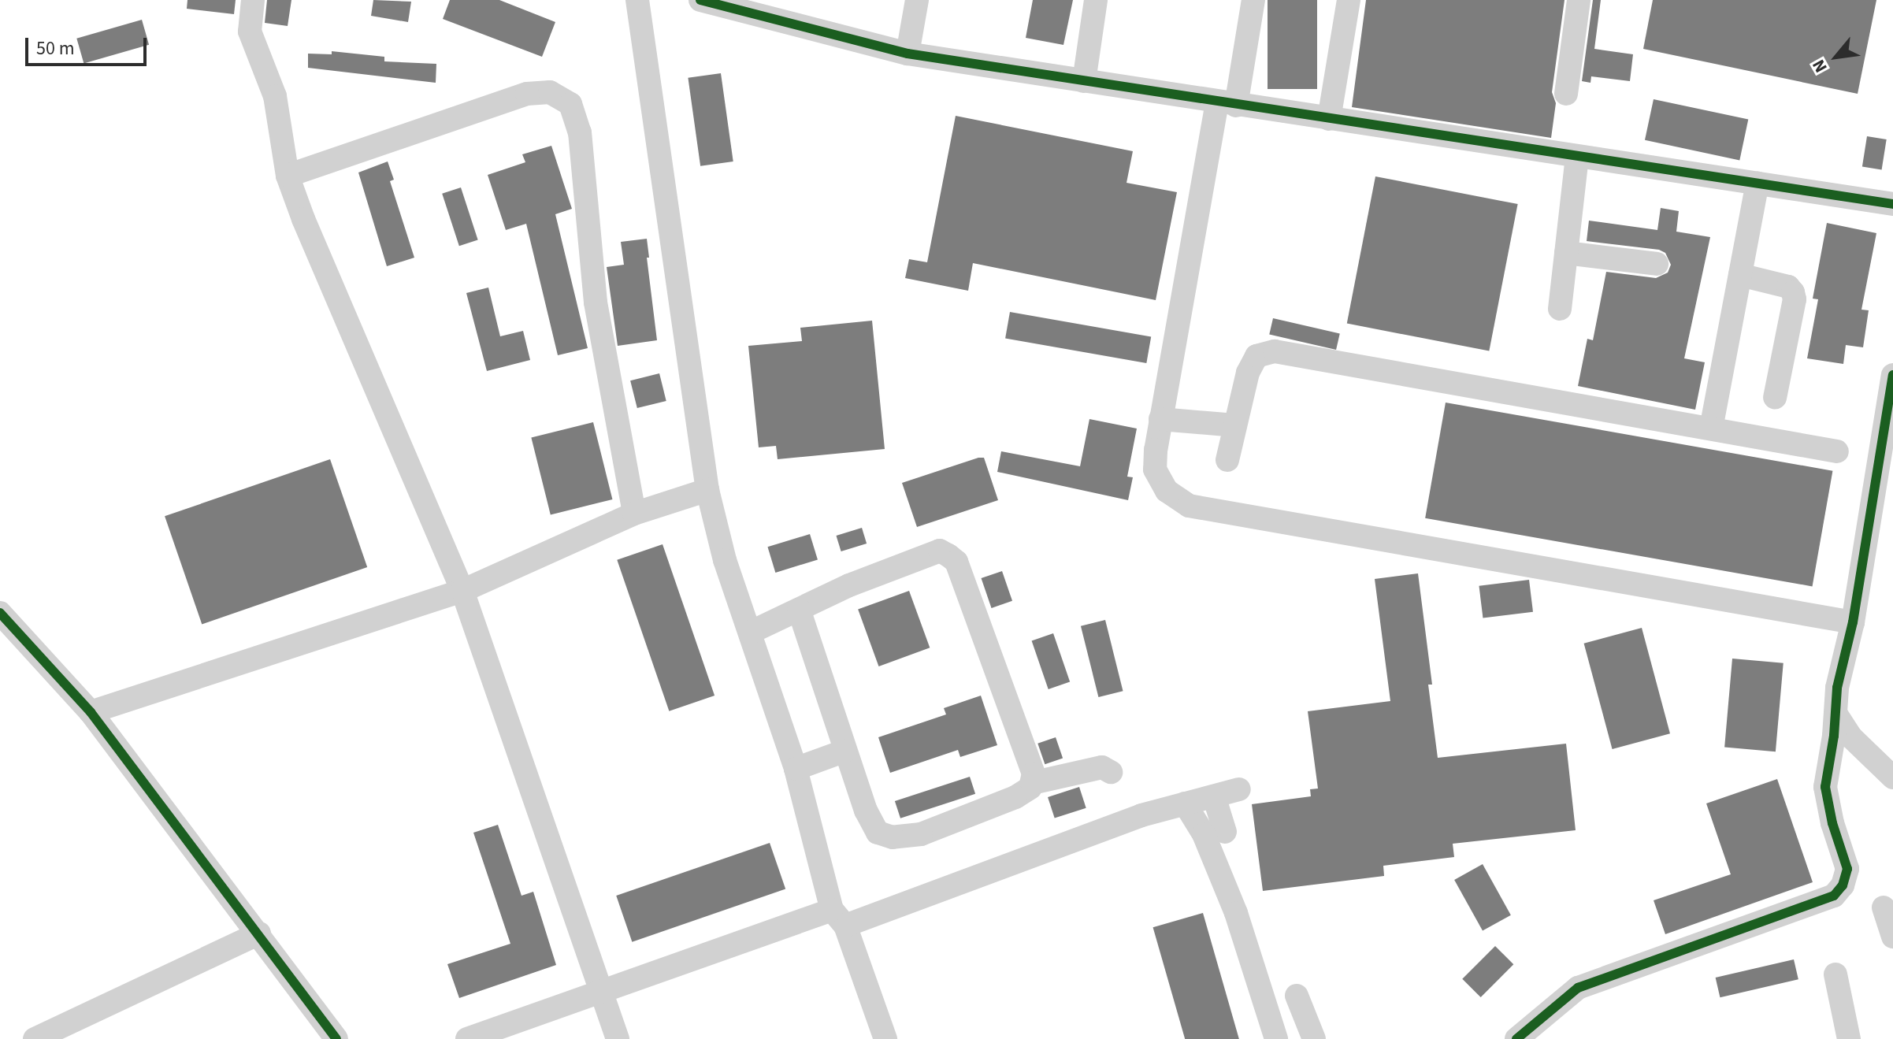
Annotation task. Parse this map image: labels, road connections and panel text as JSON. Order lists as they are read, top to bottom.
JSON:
{
  "scale_bar": "50 m",
  "north": "bottom left"
}
